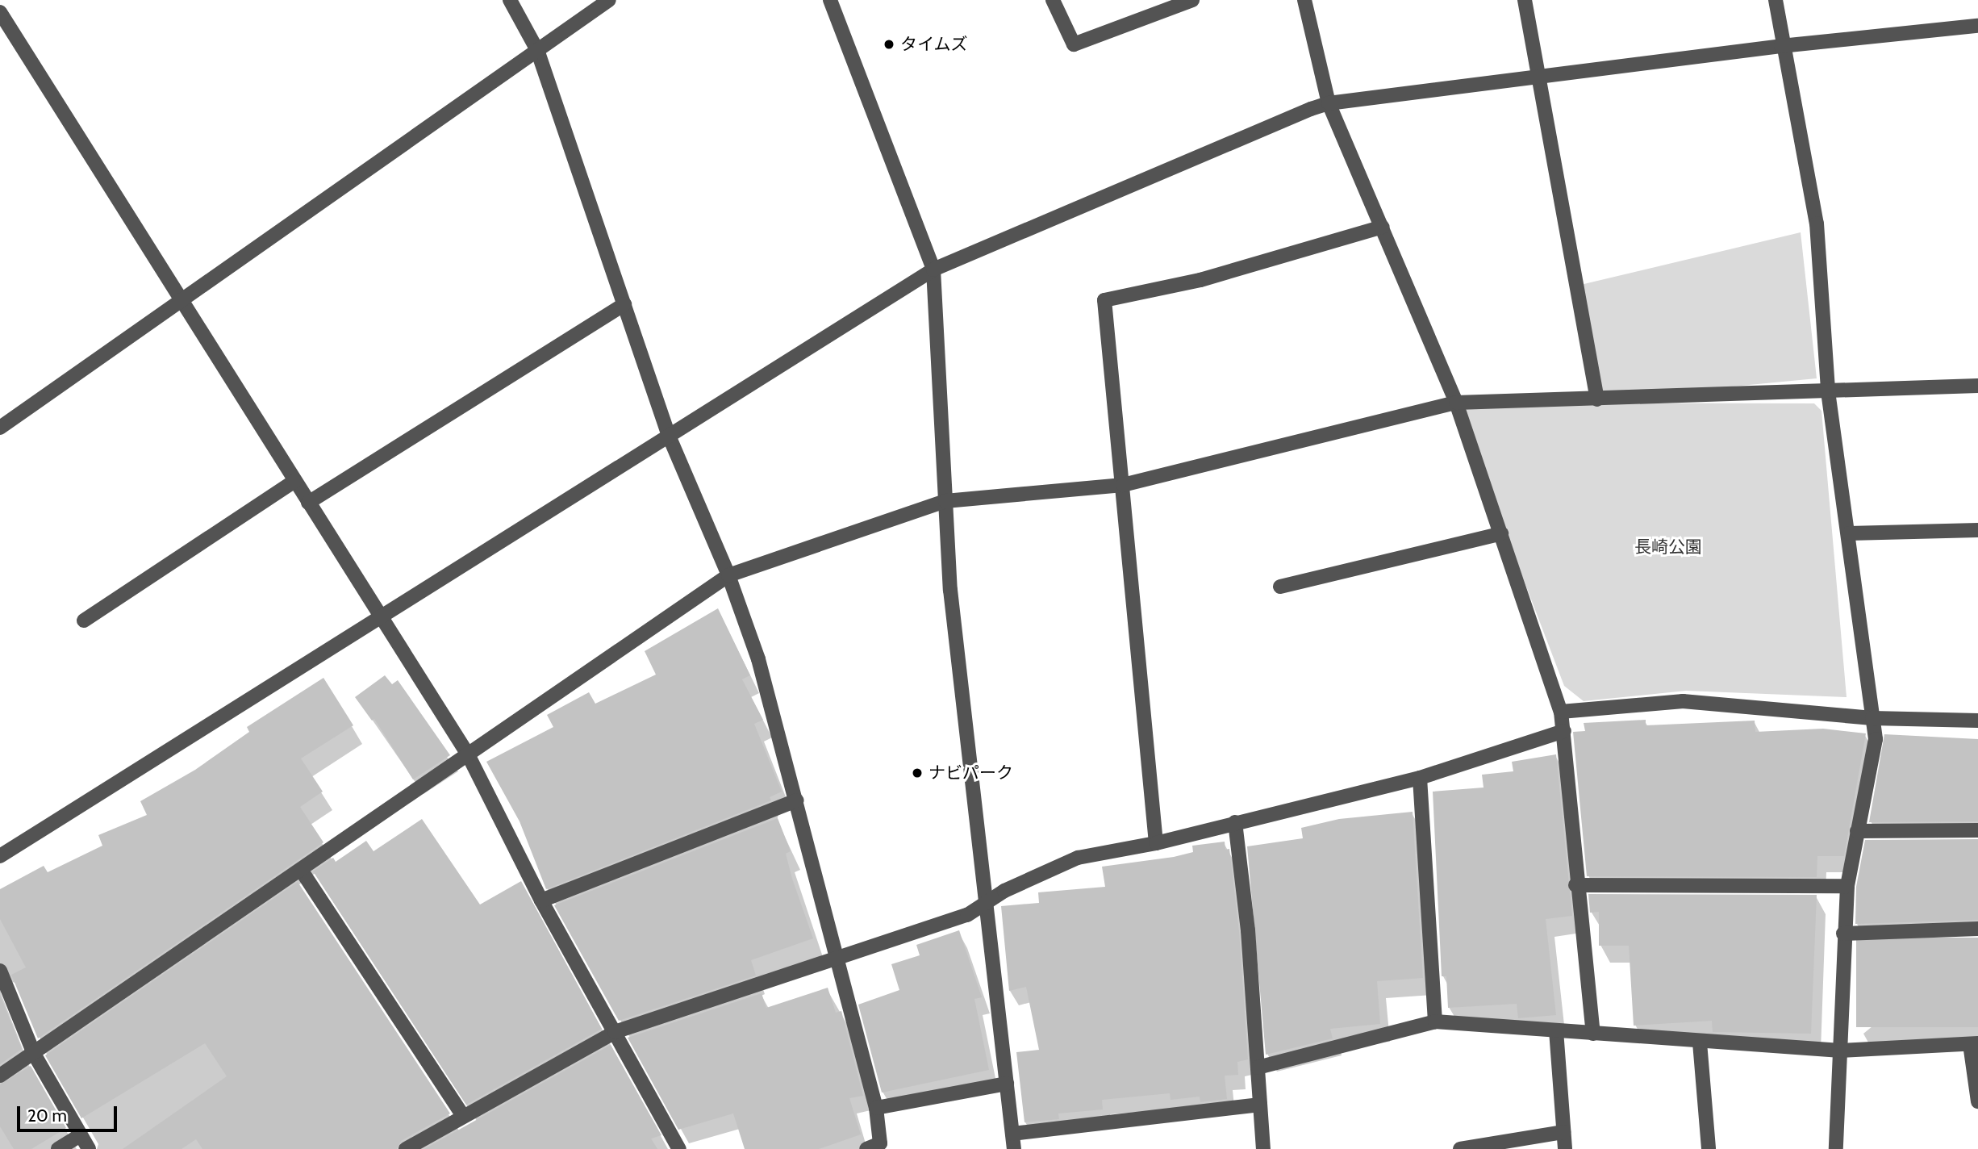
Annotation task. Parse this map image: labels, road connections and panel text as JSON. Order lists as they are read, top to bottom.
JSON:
{
  "parks": ["長崎公園"],
  "places": ["タイムズ", "ナビパーク"],
  "scale_bar": "20 m"
}
